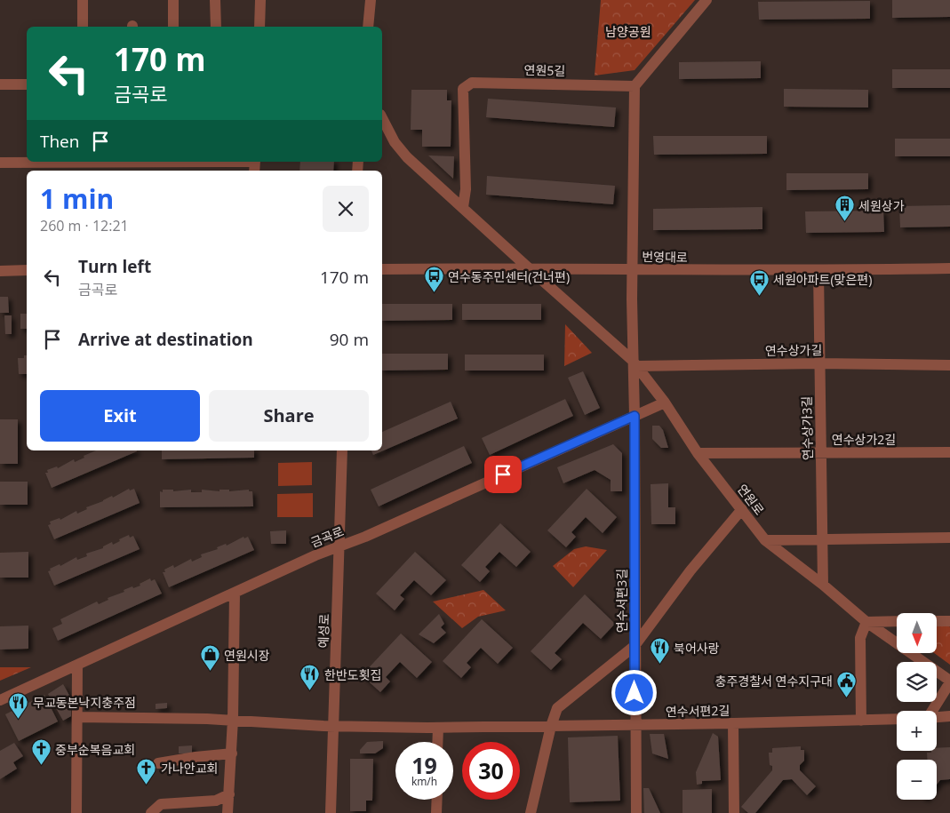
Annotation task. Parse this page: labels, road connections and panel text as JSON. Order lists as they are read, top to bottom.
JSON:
{
  "streets": {
    "street": [
      "연원5길",
      "번영대로",
      "연수상가길",
      "연수상가3길",
      "연수상가2길",
      "연원로",
      "금곡로",
      "연수서편3길",
      "예성로",
      "연수서편2길"
    ]
  },
  "crossings": [
    ["번영대로", "연수상가3길"],
    ["번영대로", "연원로"],
    ["연수상가길", "연수상가3길"],
    ["연수상가길", "연원로"],
    ["연수상가길", "연수서편3길"],
    ["연수상가3길", "연수상가2길"],
    ["연수상가3길", "연원로"],
    ["연수상가2길", "연원로"],
    ["연원로", "금곡로"],
    ["연원로", "연수서편3길"],
    ["금곡로", "연수서편3길"],
    ["금곡로", "예성로"],
    ["연수서편3길", "연수서편2길"],
    ["예성로", "연수서편2길"]
  ],
  "parks": ["남양공원"],
  "places": {
    "building": ["세원상가"],
    "bus stop": ["연수동주민센터(건너편)", "세원아파트(맞은편)"],
    "restaurant": ["북어사랑", "한반도횟집", "무교동본낙지충주점"],
    "shop": ["연원시장"],
    "public building": ["충주경찰서 연수지구대"],
    "church": ["중부순복음교회", "가나안교회"]
  },
  "north": "bottom",
  "page": {
    "turn": ["170 m", "금곡로"],
    "then": "Then",
    "heading": ["1 min", "260 m · 12:21"],
    "list": [
      {
        "name": "Turn left",
        "note": "금곡로",
        "value": "170 m"
      },
      {
        "name": "Arrive at destination",
        "value": "90 m"
      }
    ],
    "buttons": ["Exit", "Share"],
    "map_buttons": ["+", "−"],
    "speed": "19 km/h",
    "limit": "30"
  }
}
